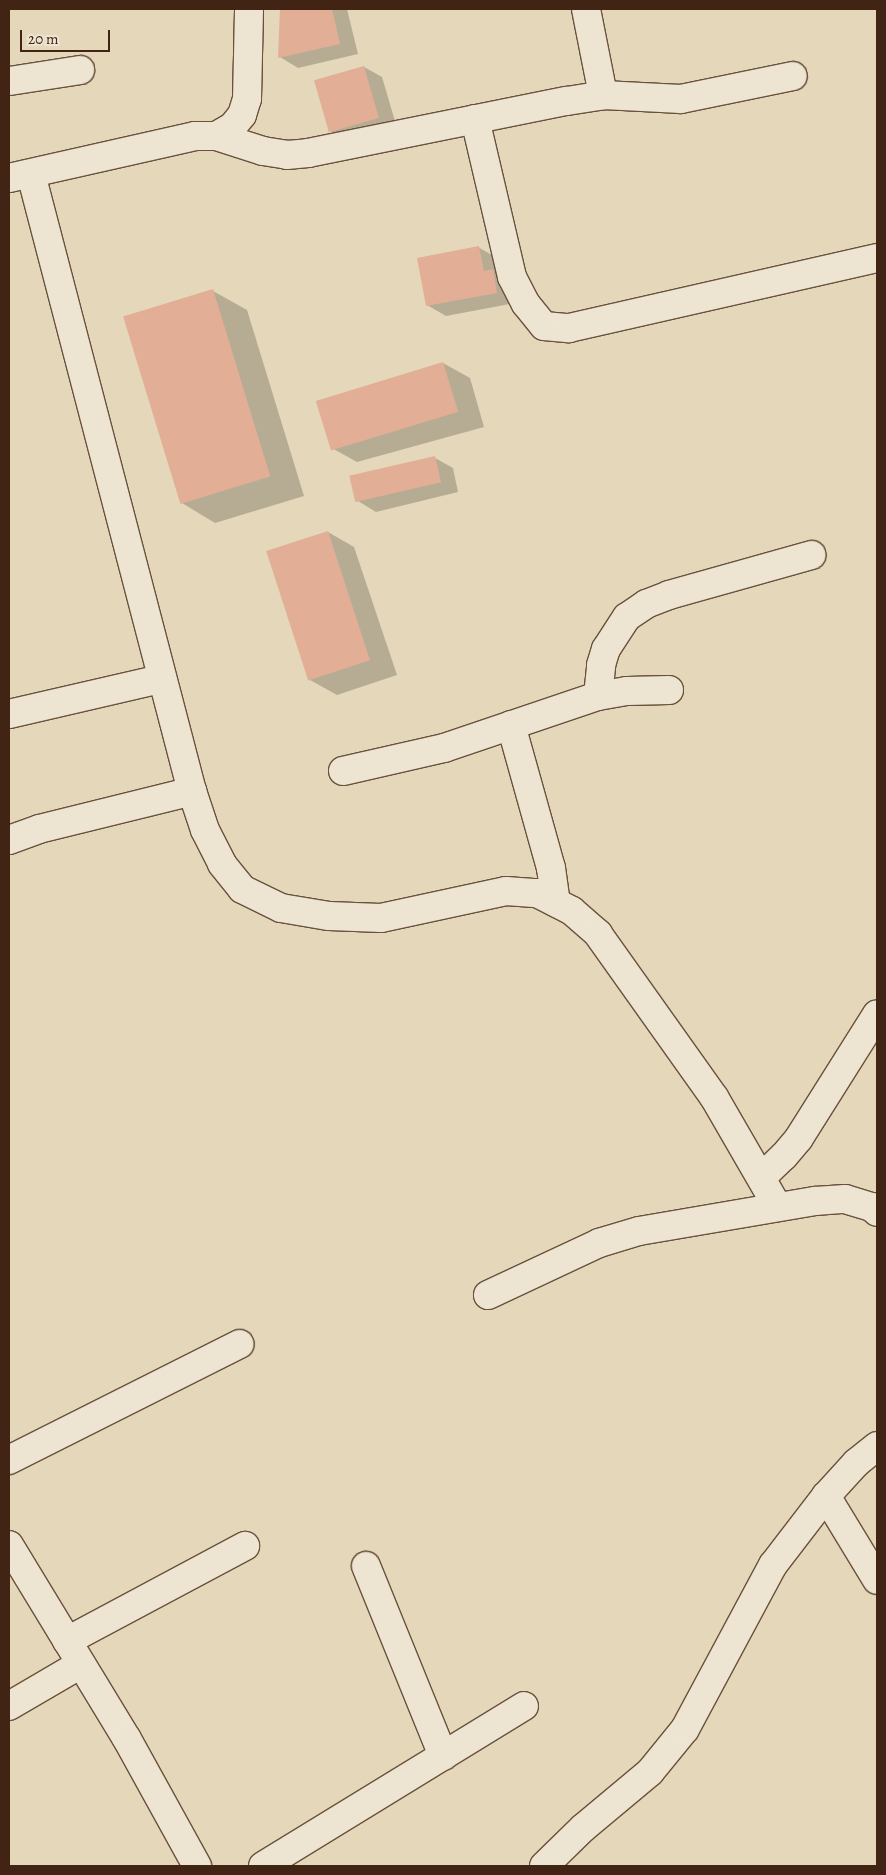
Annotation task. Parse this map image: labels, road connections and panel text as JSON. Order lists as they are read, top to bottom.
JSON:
{
  "scale_bar": "20 m"
}
